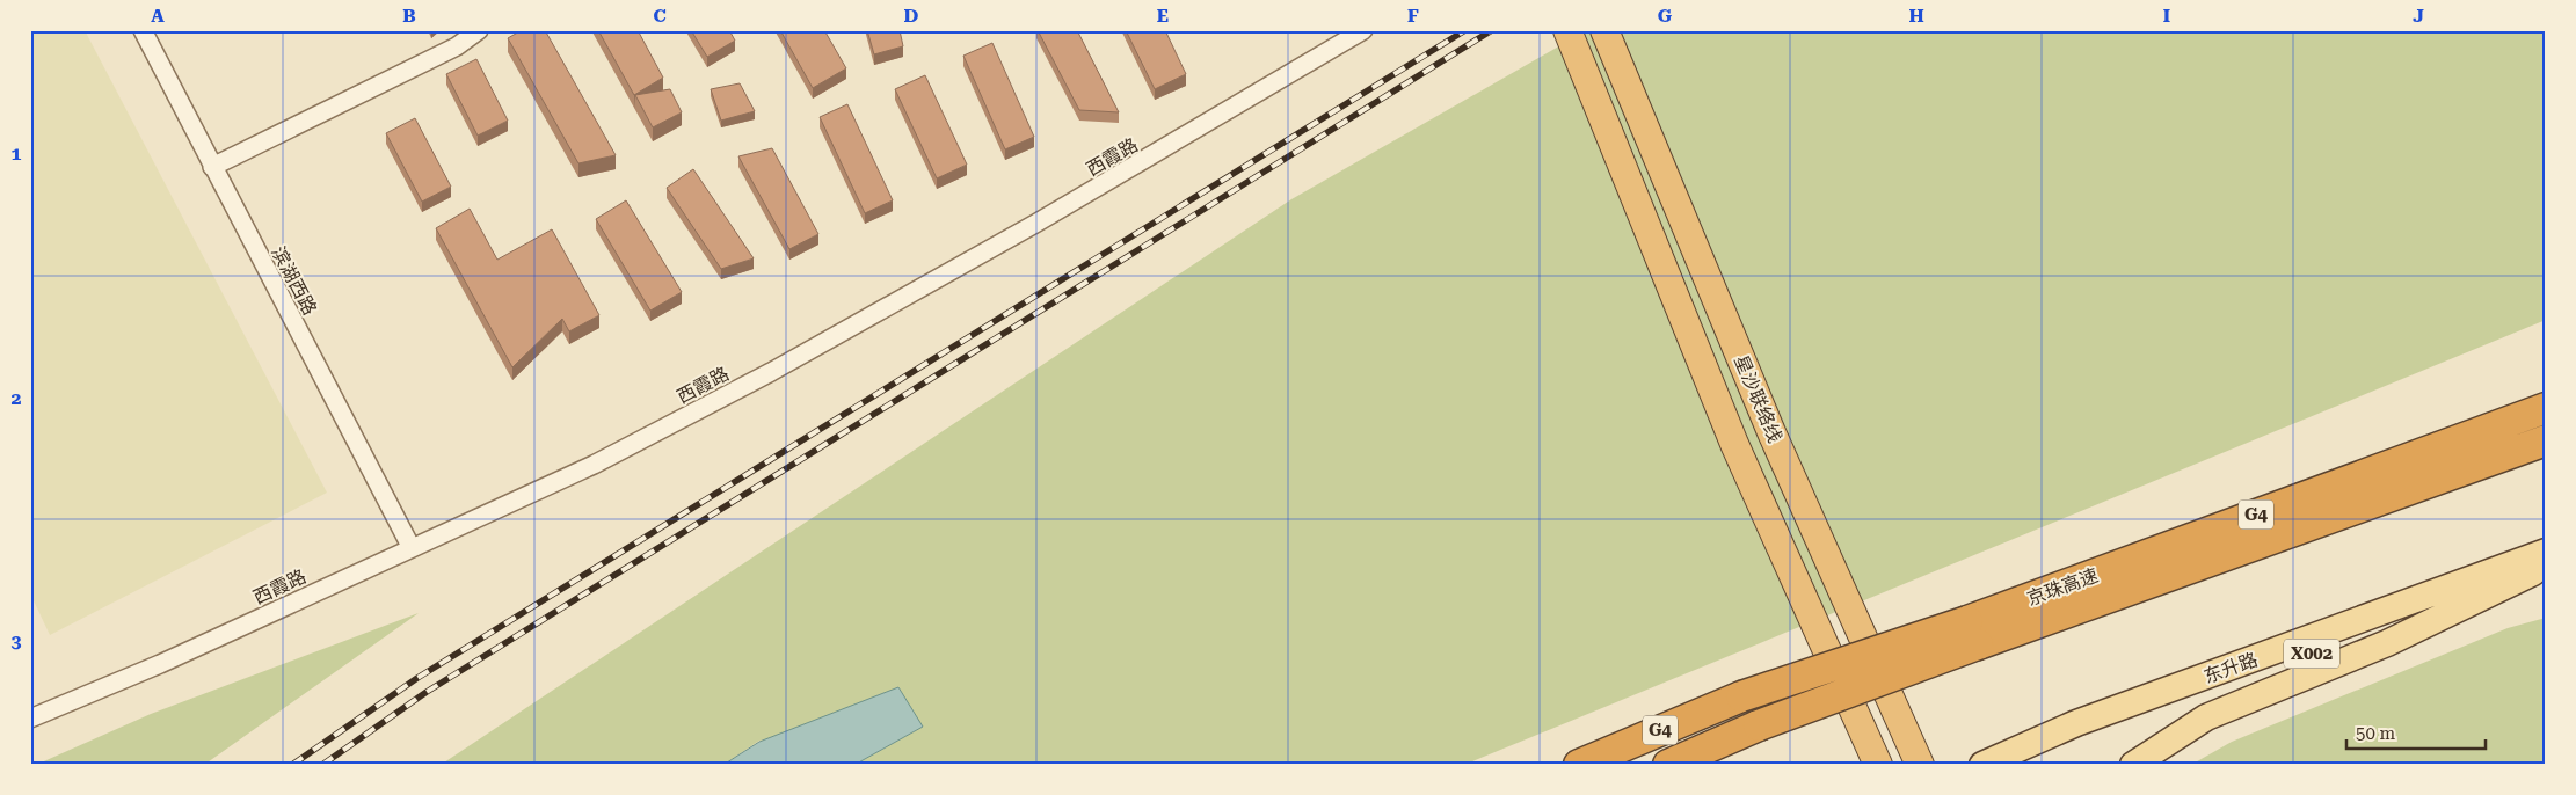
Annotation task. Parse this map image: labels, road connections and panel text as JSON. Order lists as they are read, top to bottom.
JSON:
{
  "streets": {
    "highway": ["星沙联络线", "G4", "京珠高速"],
    "main road": ["X002", "东升路"],
    "street": ["西霞路", "滨湖西路"]
  },
  "crossings": [
    ["西霞路", "滨湖西路"]
  ],
  "scale_bar": "50 m",
  "grid": {
    "columns": [
      "A",
      "B",
      "C",
      "D",
      "E",
      "F",
      "G",
      "H",
      "I",
      "J"
    ],
    "rows": ["1", "2", "3"]
  }
}
